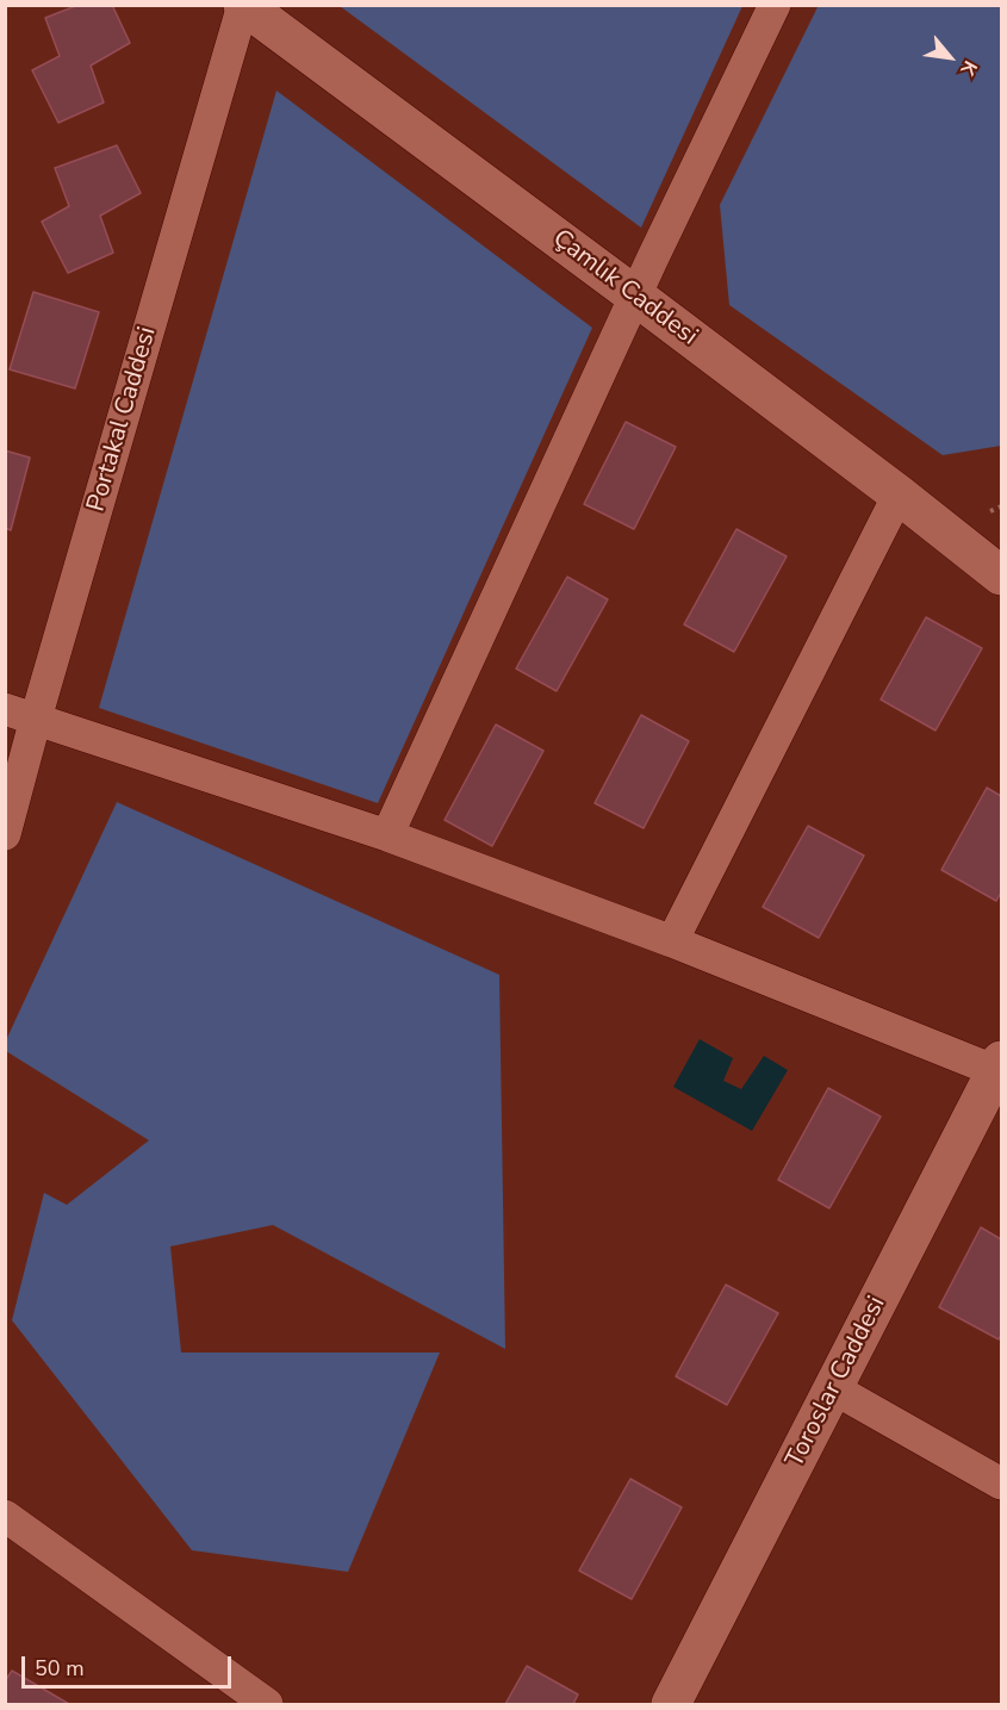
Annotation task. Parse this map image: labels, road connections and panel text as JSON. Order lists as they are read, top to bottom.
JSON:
{
  "streets": {
    "street": ["Çamlık Caddesi", "Portakal Caddesi", "Toroslar Caddesi"]
  },
  "crossings": [
    ["Çamlık Caddesi", "Portakal Caddesi"]
  ],
  "scale_bar": "50 m",
  "north": "bottom right"
}
